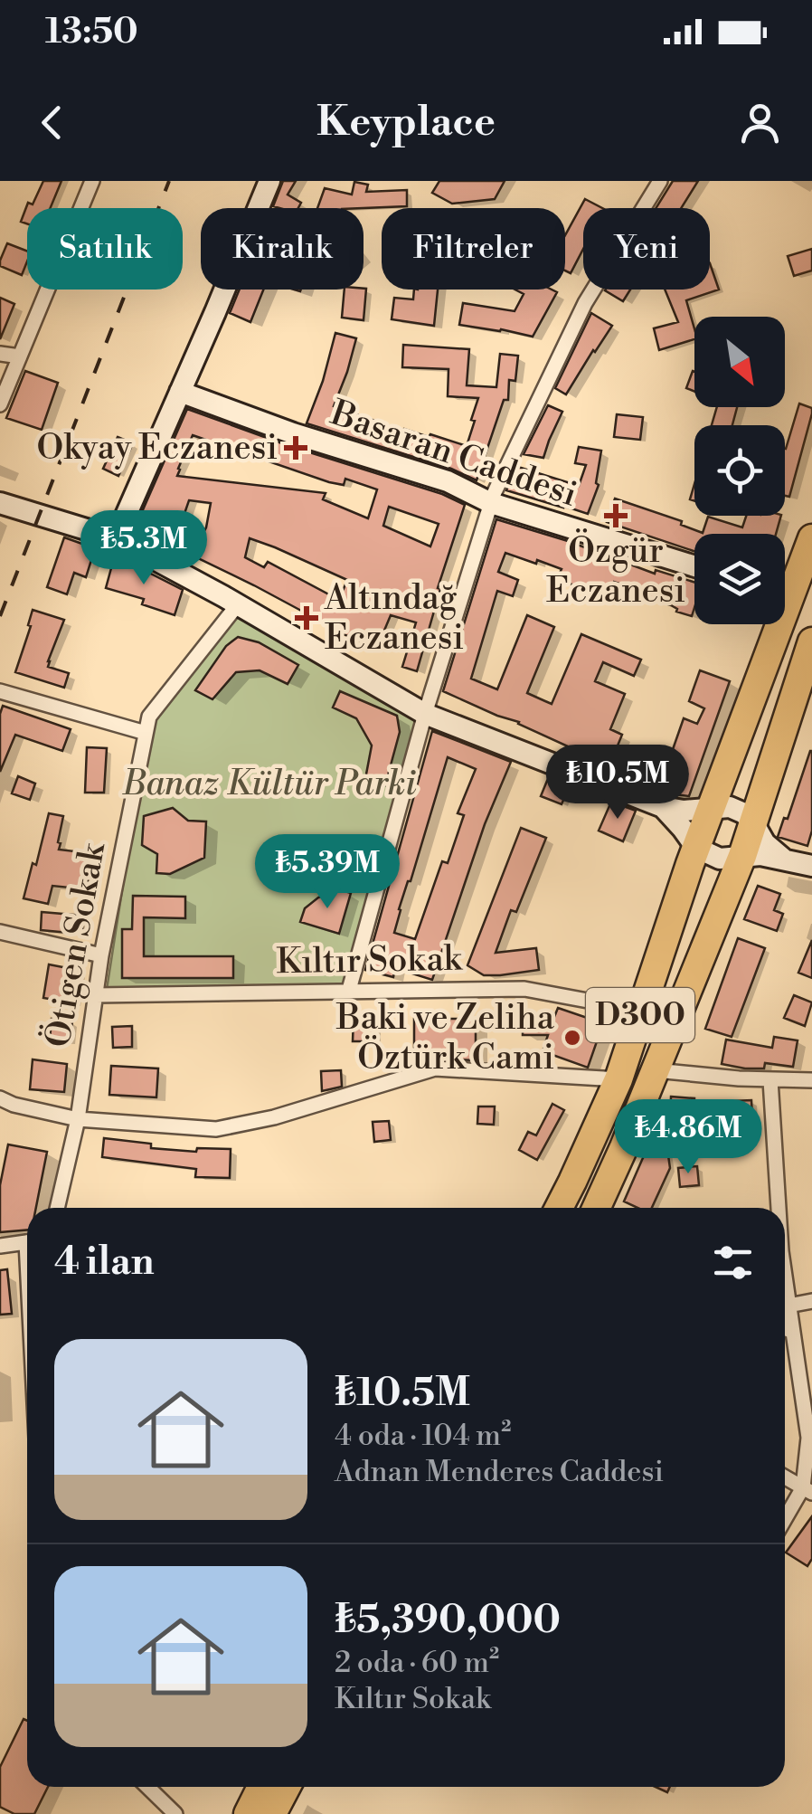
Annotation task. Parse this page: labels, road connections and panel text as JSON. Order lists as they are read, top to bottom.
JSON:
{
  "streets": {
    "highway": ["D300"],
    "street": ["Basaran Caddesi", "Ötigen Sokak", "Kıltır Sokak"]
  },
  "crossings": [
    ["Ötigen Sokak", "Kıltır Sokak"],
    ["Kıltır Sokak", "D300"]
  ],
  "parks": ["Banaz Kültür Parki"],
  "places": {
    "health": ["Okyay Eczanesi", "Özgür Eczanesi", "Altındağ Eczanesi"],
    "other": ["Baki ve Zeliha Öztürk Cami"]
  },
  "north": "bottom right",
  "page": {
    "status": "13:50",
    "header": "Keyplace",
    "chip": [
      "Satılık",
      "Kiralık",
      "Filtreler",
      "Yeni"
    ],
    "price": [
      "₺5.3M",
      "₺10.5M",
      "₺5.39M",
      "₺4.86M"
    ],
    "heading": "4 ilan",
    "list": [
      {
        "name": "₺10.5M",
        "note": "4 oda · 104 m² · Adnan Menderes Caddesi"
      },
      {
        "name": "₺5,390,000",
        "note": "2 oda · 60 m² · Kıltır Sokak"
      }
    ]
  }
}
